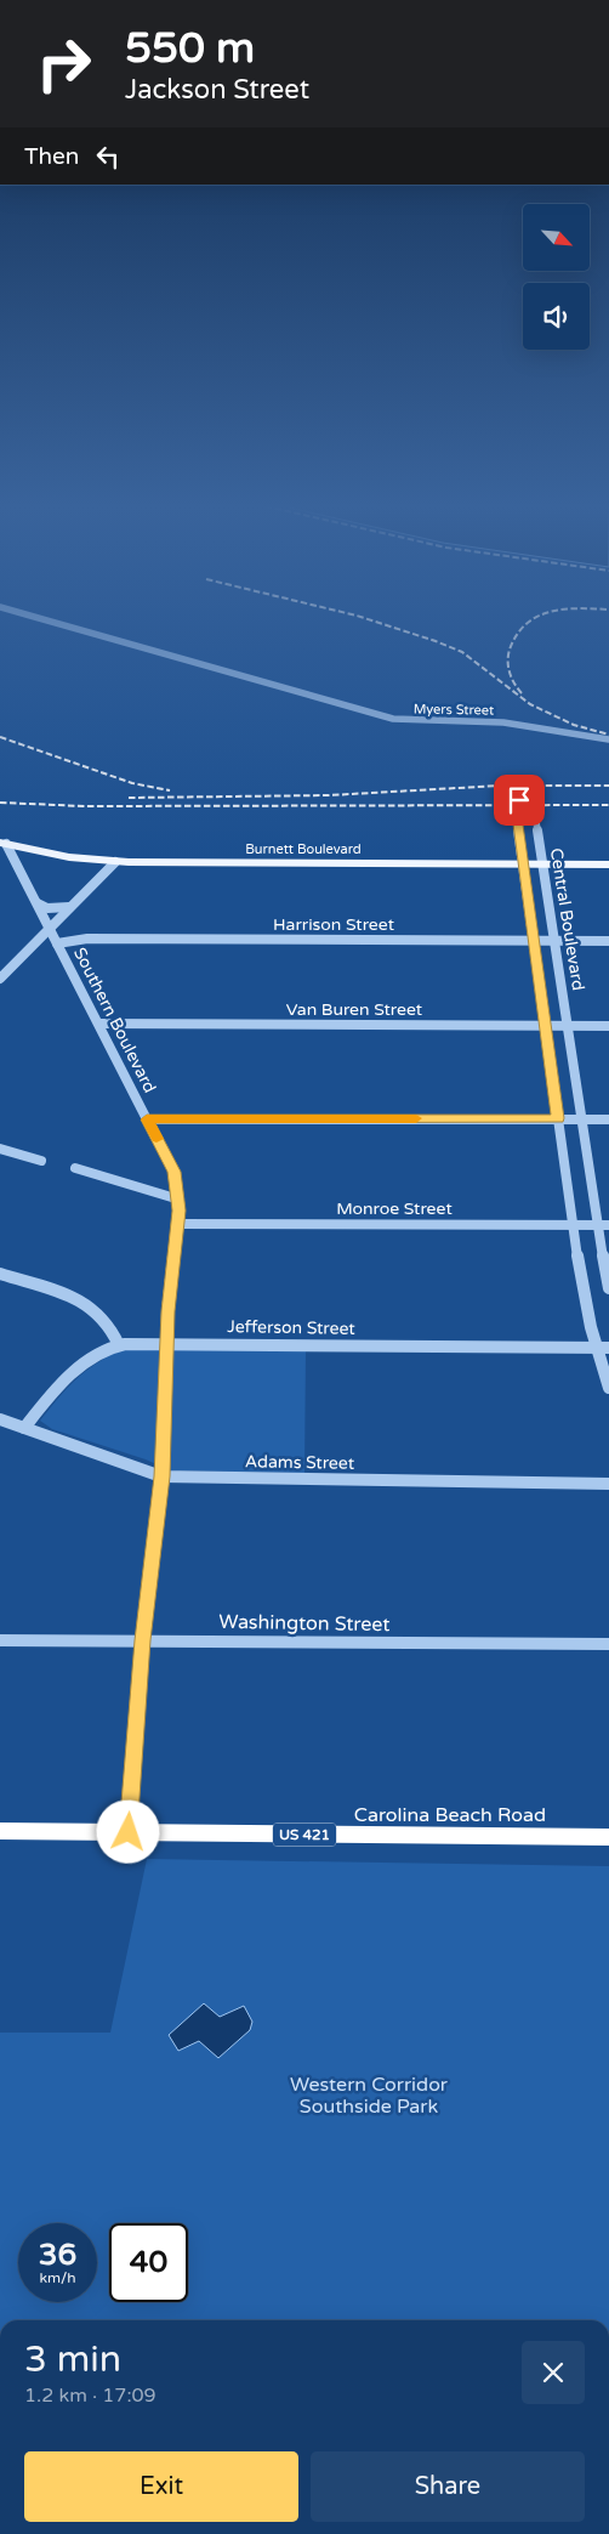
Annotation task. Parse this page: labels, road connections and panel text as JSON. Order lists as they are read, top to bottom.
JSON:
{
  "streets": {
    "highway": ["Carolina Beach Road", "US 421"],
    "main road": ["Burnett Boulevard"],
    "street": [
      "Myers Street",
      "Central Boulevard",
      "Harrison Street",
      "Van Buren Street",
      "Southern Boulevard",
      "Monroe Street",
      "Jefferson Street",
      "Adams Street",
      "Washington Street"
    ]
  },
  "crossings": [
    ["Burnett Boulevard", "Central Boulevard"],
    ["Burnett Boulevard", "Southern Boulevard"],
    ["Central Boulevard", "Harrison Street"],
    ["Central Boulevard", "Van Buren Street"],
    ["Central Boulevard", "Monroe Street"],
    ["Central Boulevard", "Jefferson Street"],
    ["Harrison Street", "Southern Boulevard"],
    ["Van Buren Street", "Southern Boulevard"],
    ["Southern Boulevard", "Monroe Street"],
    ["Southern Boulevard", "Jefferson Street"],
    ["Southern Boulevard", "Adams Street"],
    ["Southern Boulevard", "Washington Street"],
    ["Southern Boulevard", "Carolina Beach Road"]
  ],
  "parks": ["Western Corridor Southside Park"],
  "north": "bottom right",
  "page": {
    "turn": ["550 m", "Jackson Street"],
    "then": "Then",
    "speed": "36 km/h",
    "limit": "40",
    "heading": ["3 min", "1.2 km · 17:09"],
    "buttons": ["Exit", "Share"]
  }
}
